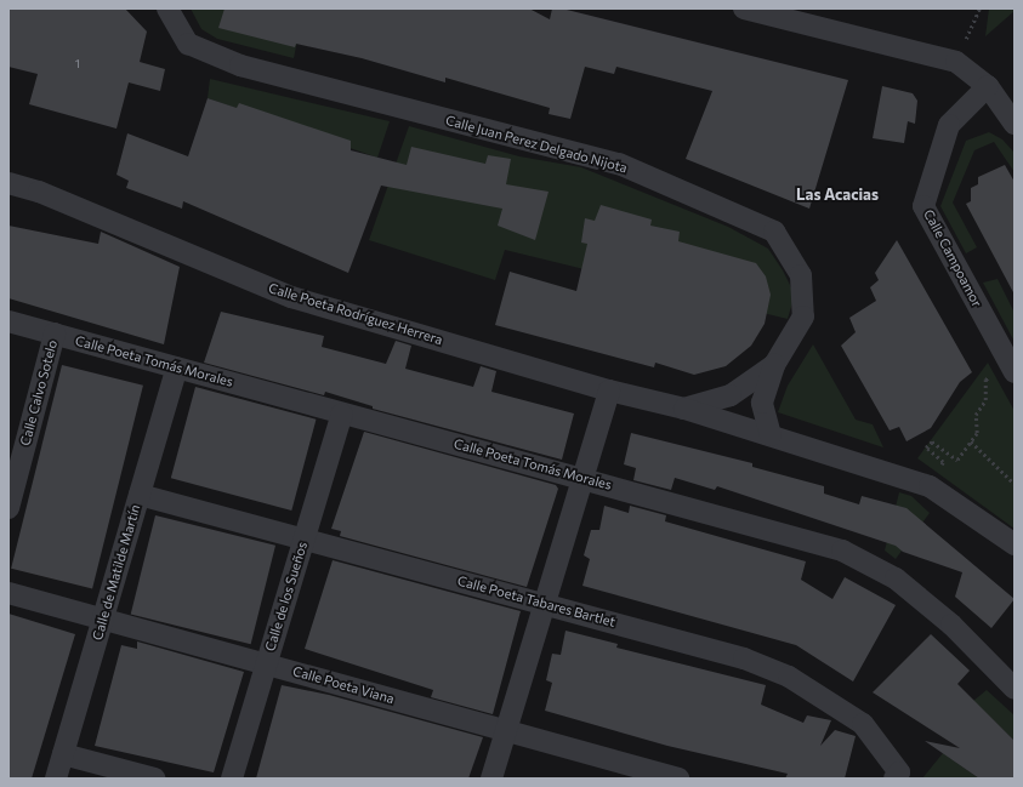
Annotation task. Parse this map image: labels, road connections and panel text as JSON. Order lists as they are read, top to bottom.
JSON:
{
  "streets": {
    "street": [
      "Calle Juan Perez Delgado Nijota",
      "Calle Campoamor",
      "Calle Poeta Rodríguez Herrera",
      "Calle Poeta Tomás Morales",
      "Calle Calvo Sotelo",
      "Calle de Matilde Martín",
      "Calle de los Sueños",
      "Calle Poeta Tabares Bartlet",
      "Calle Poeta Viana"
    ]
  },
  "crossings": [
    ["Calle Juan Perez Delgado Nijota", "Calle Poeta Rodríguez Herrera"],
    ["Calle Poeta Tomás Morales", "Calle Calvo Sotelo"],
    ["Calle Poeta Tomás Morales", "Calle de Matilde Martín"],
    ["Calle Poeta Tomás Morales", "Calle de los Sueños"],
    ["Calle de Matilde Martín", "Calle Poeta Tabares Bartlet"],
    ["Calle de Matilde Martín", "Calle Poeta Viana"],
    ["Calle de los Sueños", "Calle Poeta Tabares Bartlet"],
    ["Calle de los Sueños", "Calle Poeta Viana"]
  ],
  "districts": ["Las Acacias"],
  "house_numbers": ["1"]
}
